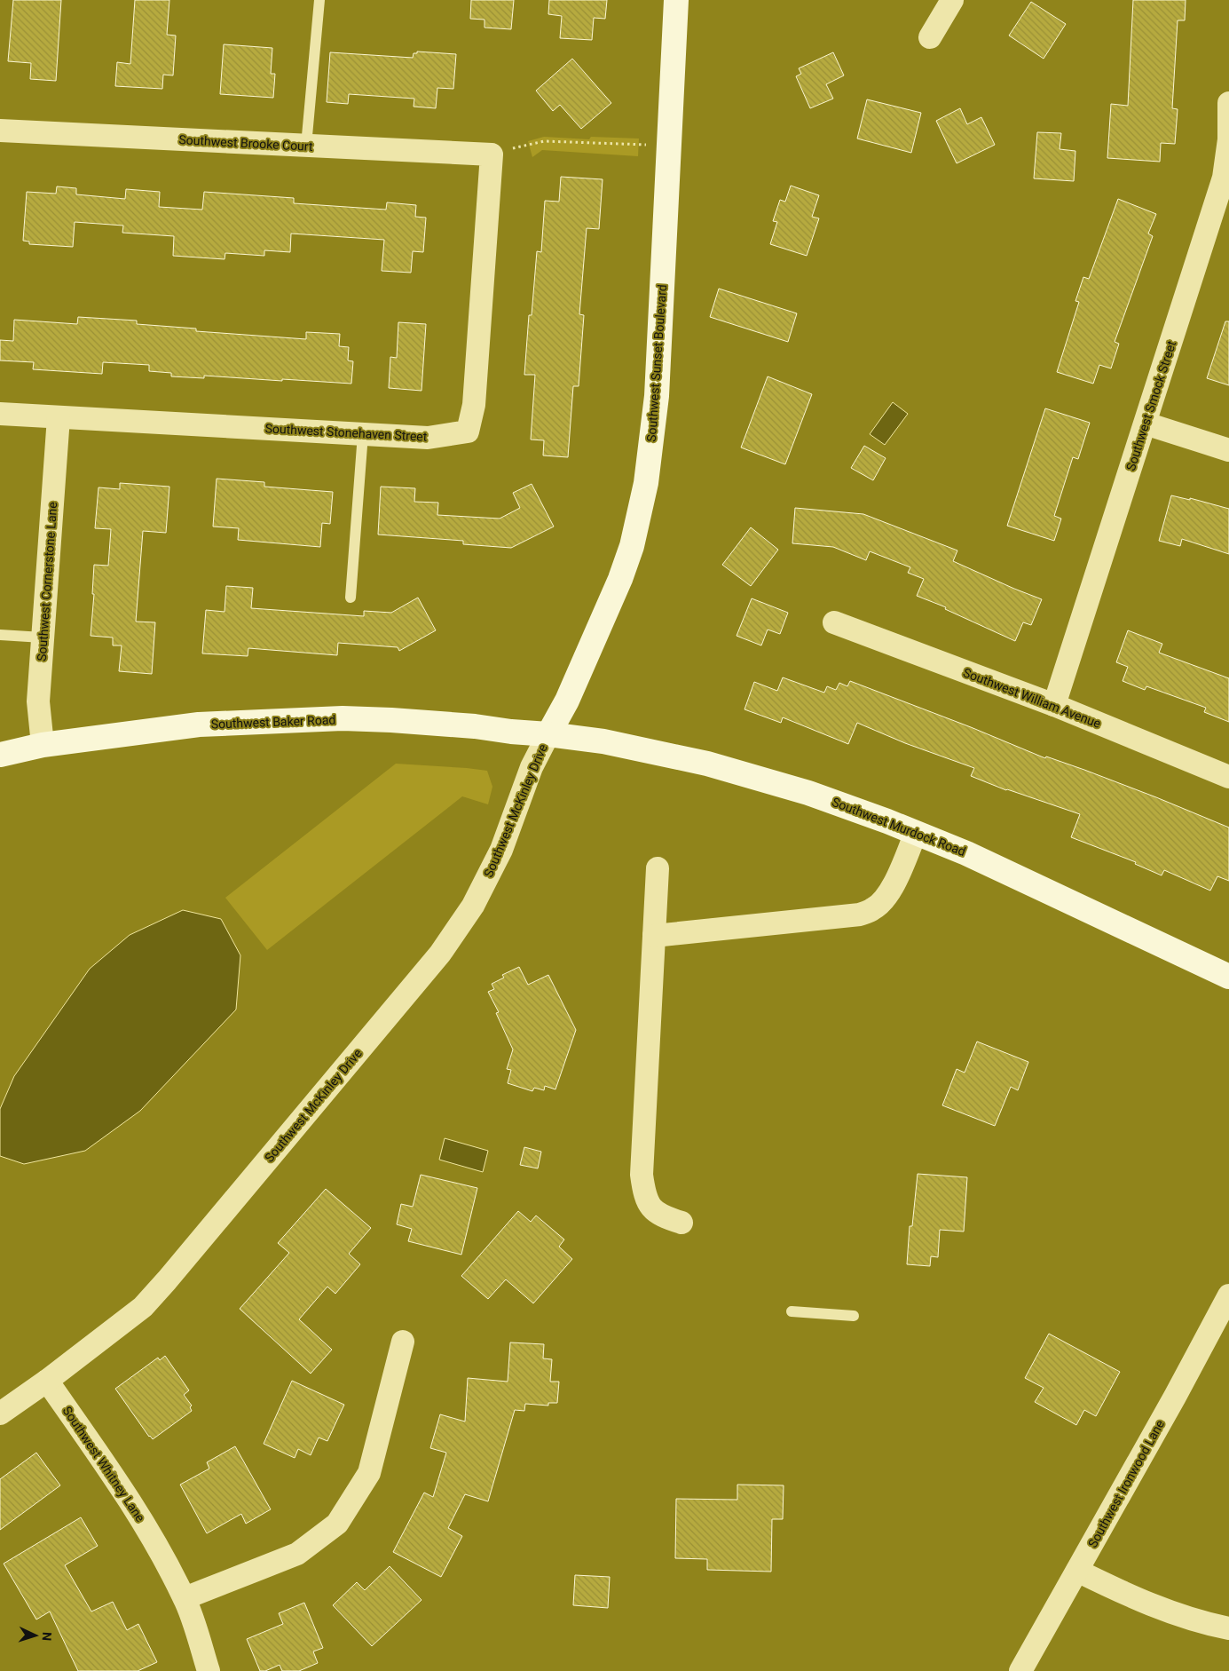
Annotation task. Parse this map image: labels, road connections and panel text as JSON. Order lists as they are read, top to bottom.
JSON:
{
  "streets": {
    "main road": ["Southwest Sunset Boulevard", "Southwest Baker Road", "Southwest Murdock Road"],
    "street": [
      "Southwest Brooke Court",
      "Southwest Smock Street",
      "Southwest Stonehaven Street",
      "Southwest Cornerstone Lane",
      "Southwest William Avenue",
      "Southwest McKinley Drive",
      "Southwest Whitney Lane",
      "Southwest Ironwood Lane"
    ]
  },
  "crossings": [
    ["Southwest Brooke Court", "Southwest Stonehaven Street"],
    ["Southwest Sunset Boulevard", "Southwest Baker Road"],
    ["Southwest Sunset Boulevard", "Southwest McKinley Drive"],
    ["Southwest Sunset Boulevard", "Southwest Murdock Road"],
    ["Southwest Smock Street", "Southwest William Avenue"],
    ["Southwest Stonehaven Street", "Southwest Cornerstone Lane"],
    ["Southwest Cornerstone Lane", "Southwest Baker Road"],
    ["Southwest Baker Road", "Southwest McKinley Drive"],
    ["Southwest Baker Road", "Southwest Murdock Road"],
    ["Southwest McKinley Drive", "Southwest Murdock Road"],
    ["Southwest McKinley Drive", "Southwest Whitney Lane"]
  ],
  "north": "right"
}
